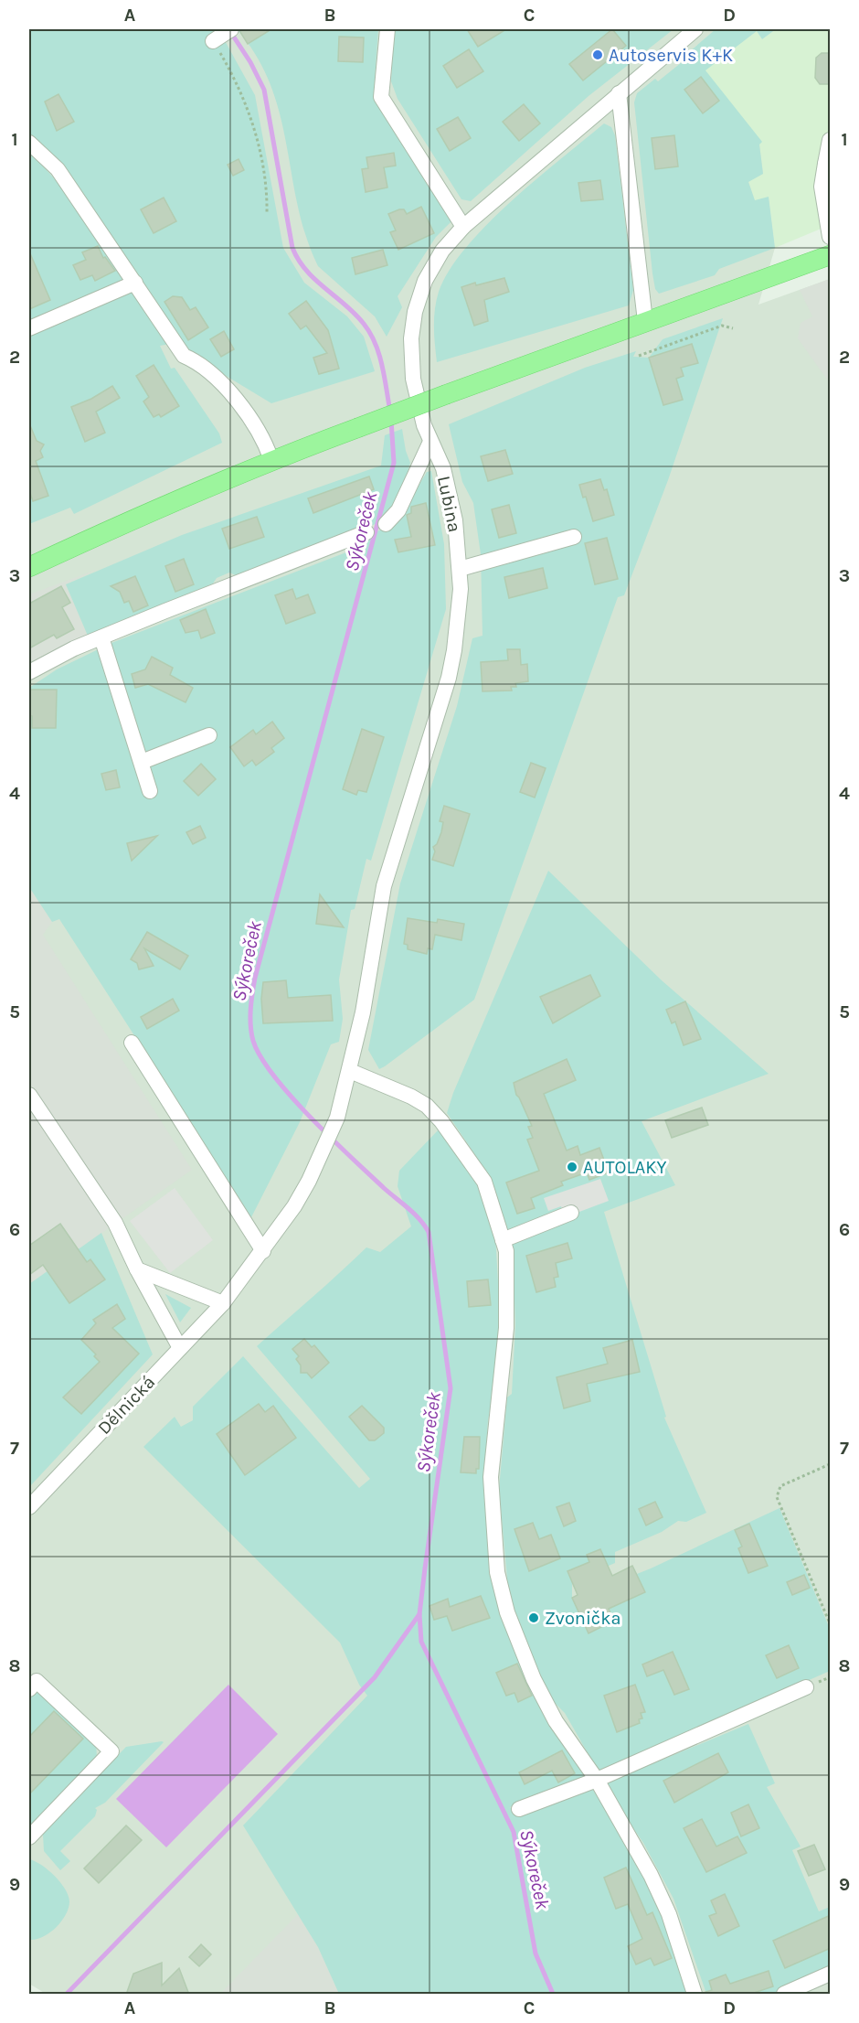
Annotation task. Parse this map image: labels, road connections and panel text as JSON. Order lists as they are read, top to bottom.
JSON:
{
  "streets": {
    "street": ["Lubina", "Dělnická"]
  },
  "crossings": [
    ["Lubina", "Dělnická"]
  ],
  "water": ["Sýkoreček"],
  "places": ["Autoservis K+K", "AUTOLAKY", "Zvonička"],
  "grid": {
    "columns": [
      "A",
      "B",
      "C",
      "D"
    ],
    "rows": [
      "1",
      "2",
      "3",
      "4",
      "5",
      "6",
      "7",
      "8",
      "9"
    ]
  }
}
